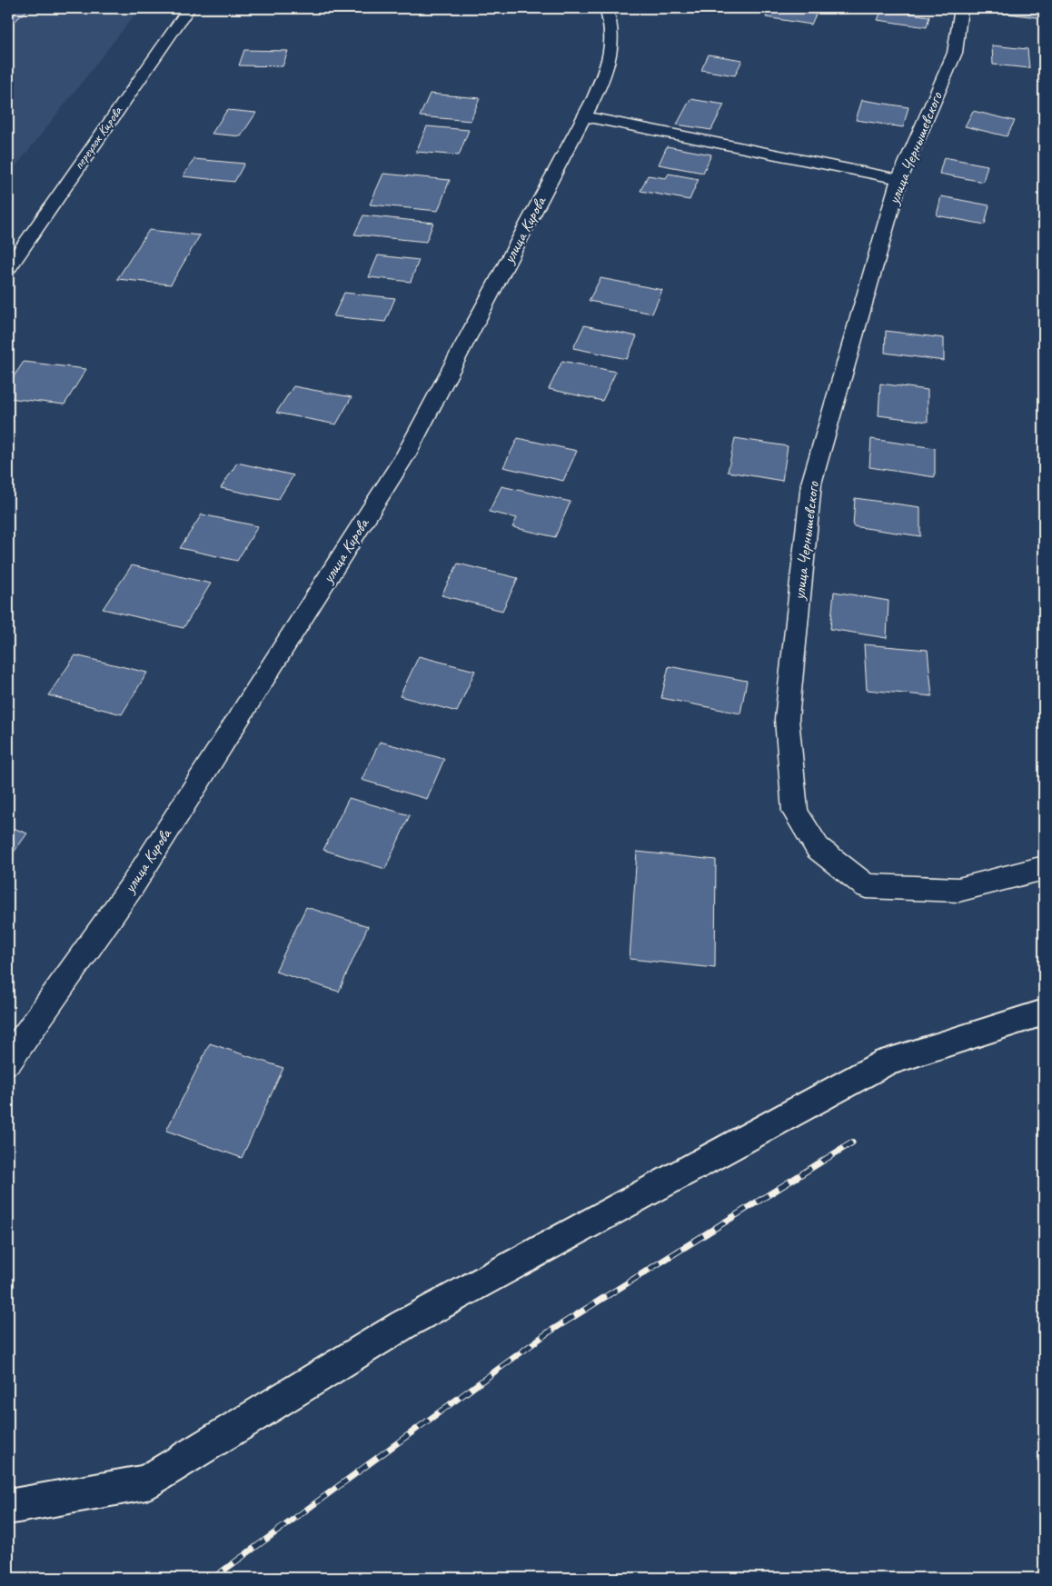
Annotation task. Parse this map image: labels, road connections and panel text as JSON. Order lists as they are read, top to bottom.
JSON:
{
  "streets": {
    "street": ["переулок Кирова", "улица Чернышевского", "улица Кирова"]
  }
}
